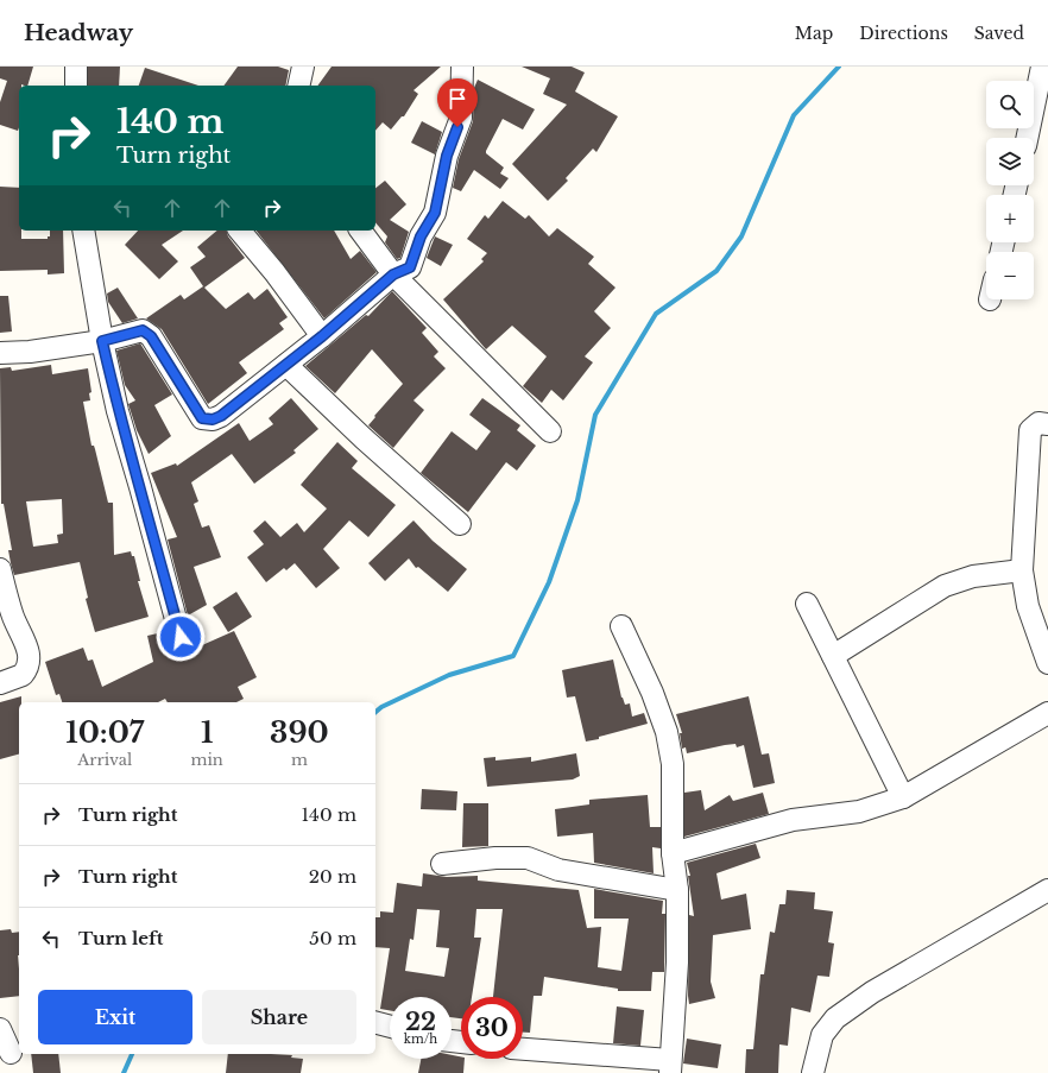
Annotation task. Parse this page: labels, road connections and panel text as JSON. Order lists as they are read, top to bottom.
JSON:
{
  "page": {
    "header": "Headway",
    "nav": ["Map", "Directions", "Saved"],
    "map_buttons": ["+", "−"],
    "turn": ["140 m", "Turn right"],
    "eta": [
      "10:07",
      "Arrival",
      "1",
      "min",
      "390",
      "m"
    ],
    "list": [
      {
        "name": "Turn right",
        "value": "140 m"
      },
      {
        "name": "Turn right",
        "value": "20 m"
      },
      {
        "name": "Turn left",
        "value": "50 m"
      }
    ],
    "buttons": ["Exit", "Share"],
    "speed": "22 km/h",
    "limit": "30"
  }
}
